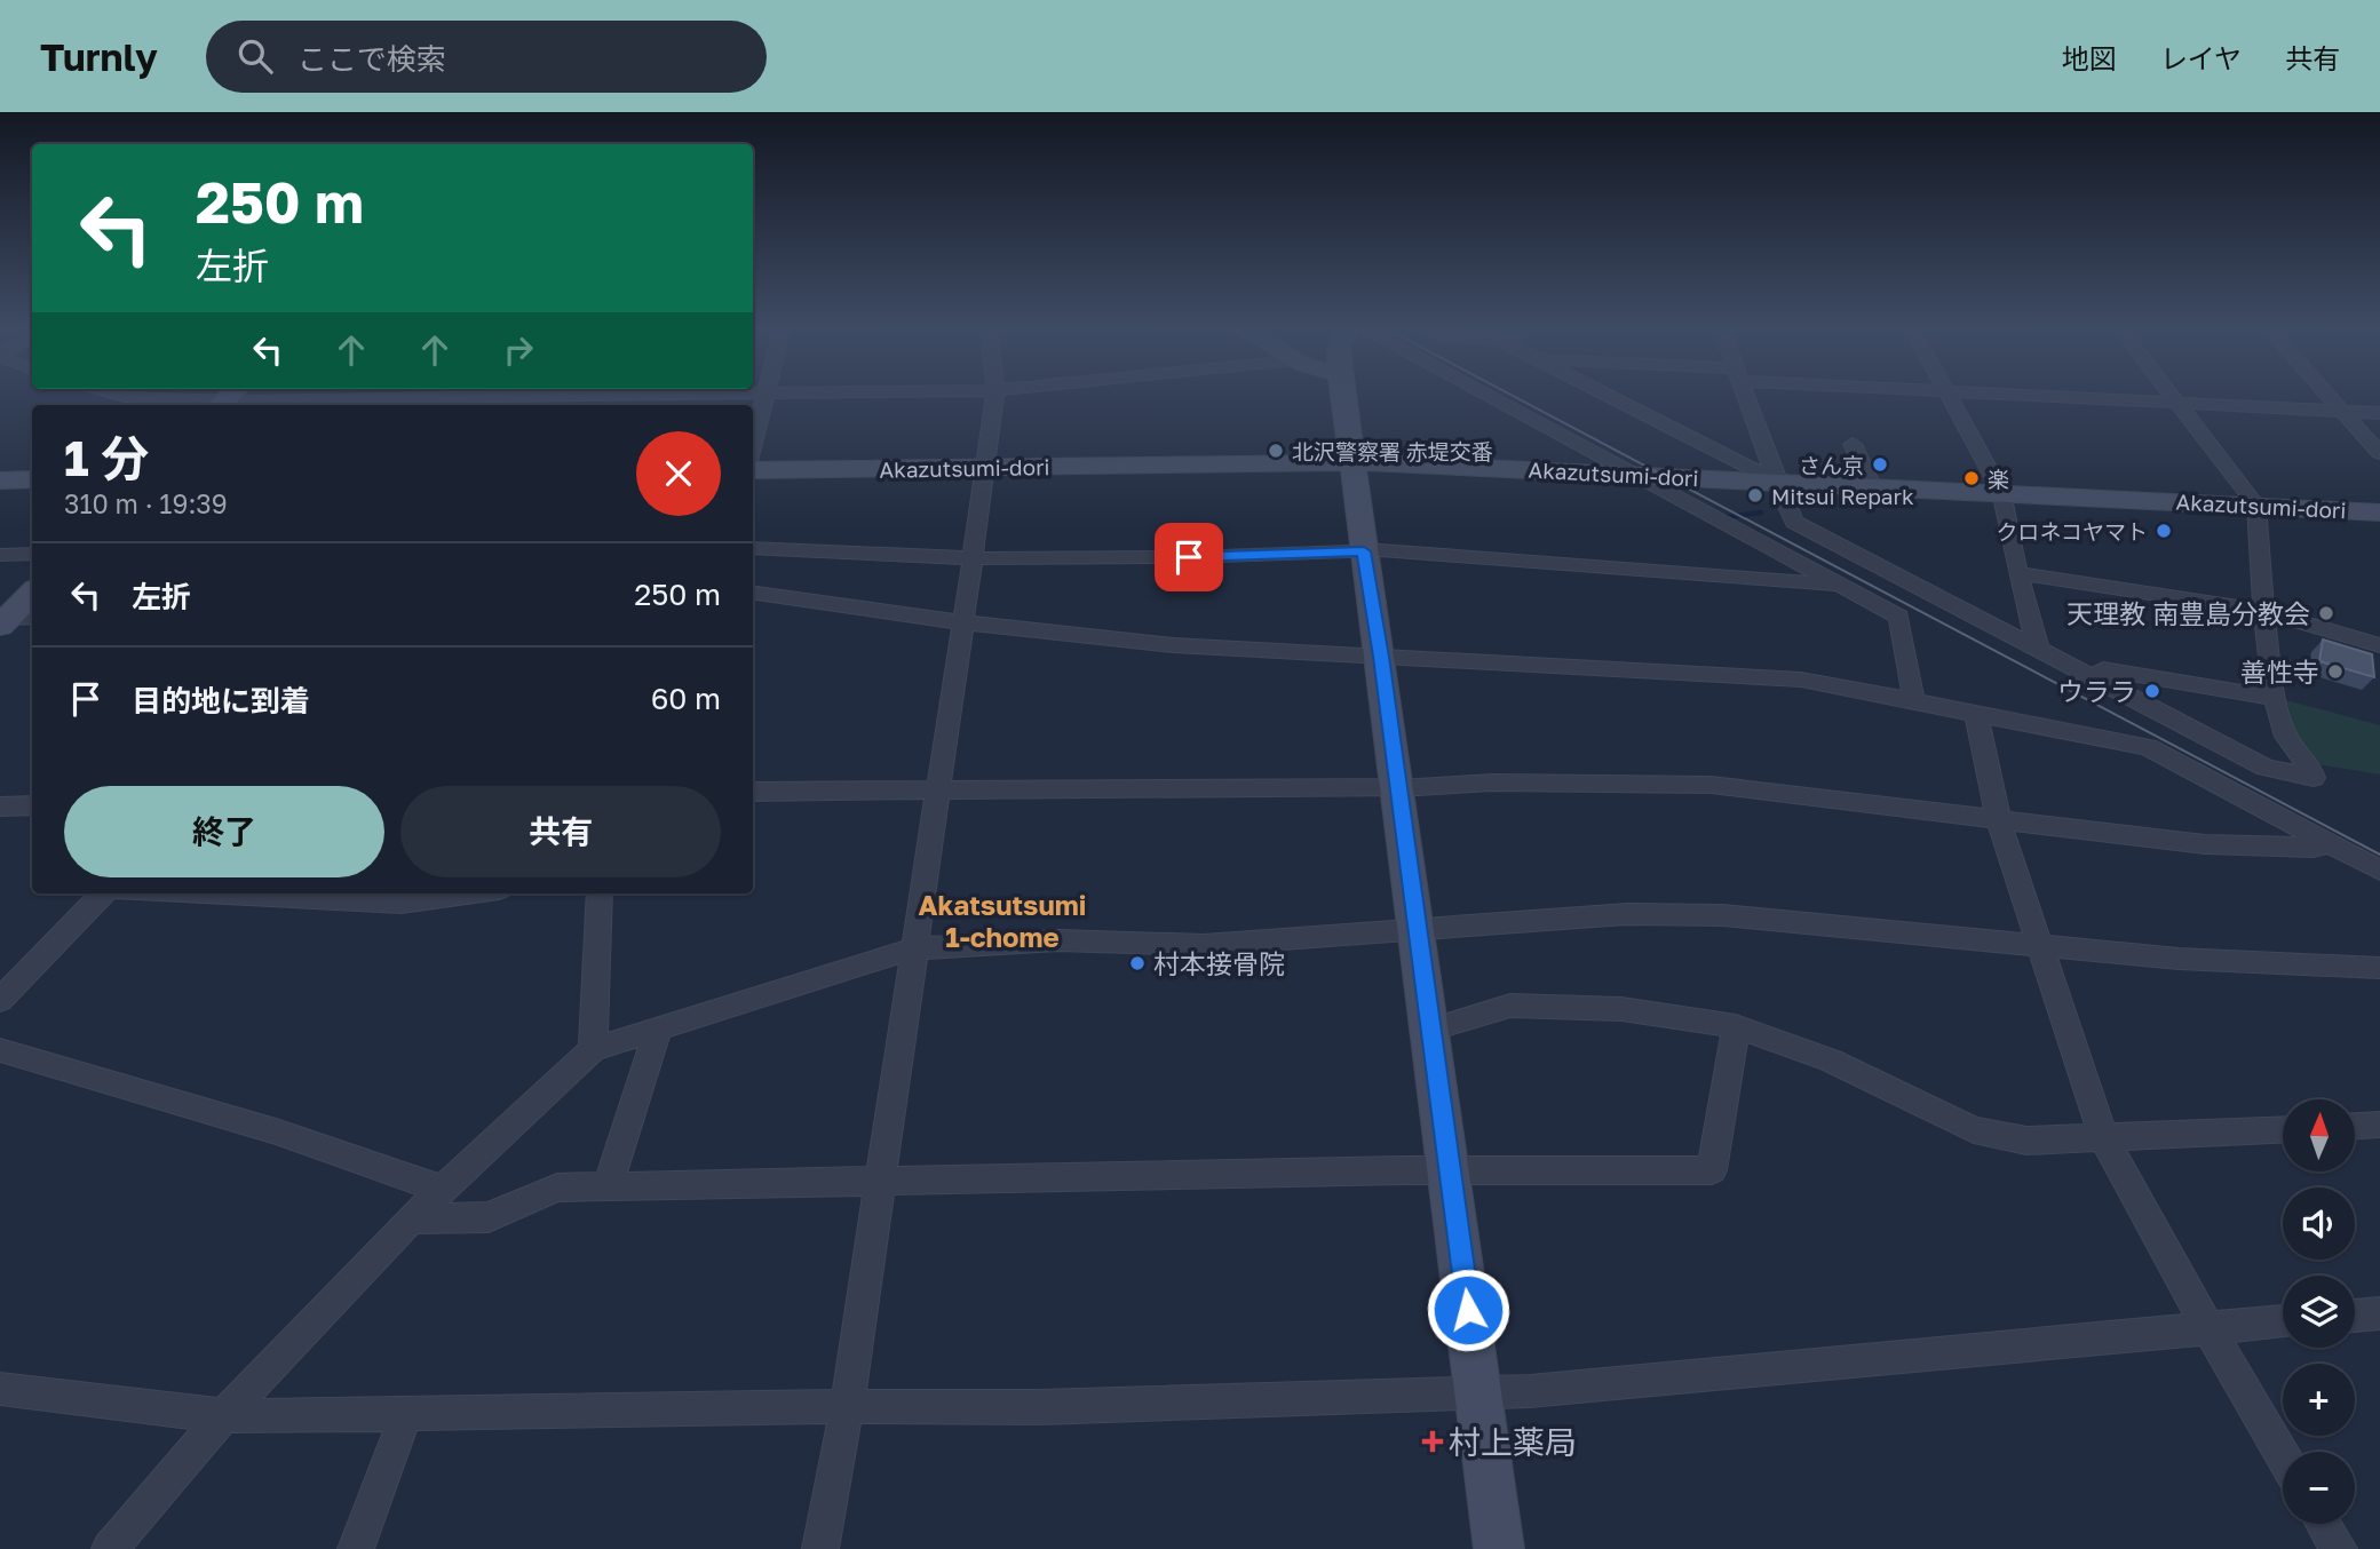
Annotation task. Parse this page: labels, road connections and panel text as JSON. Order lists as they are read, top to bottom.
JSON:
{
  "streets": {
    "street": ["Akazutsumi-dori"]
  },
  "districts": ["Akatsutsumi 1-chome"],
  "places": {
    "other": [
      "北沢警察署 赤堤交番",
      "さん京",
      "楽",
      "Mitsui Repark",
      "クロネコヤマト",
      "天理教 南豊島分教会",
      "善性寺",
      "ウララ",
      "村本接骨院"
    ],
    "health": ["村上薬局"]
  },
  "north": "top",
  "page": {
    "header": "Turnly",
    "search": "ここで検索",
    "nav": ["地図", "レイヤ", "共有"],
    "turn": ["250 m", "左折"],
    "heading": ["1 分", "310 m · 19:39"],
    "list": [
      {
        "name": "左折",
        "value": "250 m"
      },
      {
        "name": "目的地に到着",
        "value": "60 m"
      }
    ],
    "buttons": ["終了", "共有"],
    "map_buttons": ["+", "−"]
  }
}
